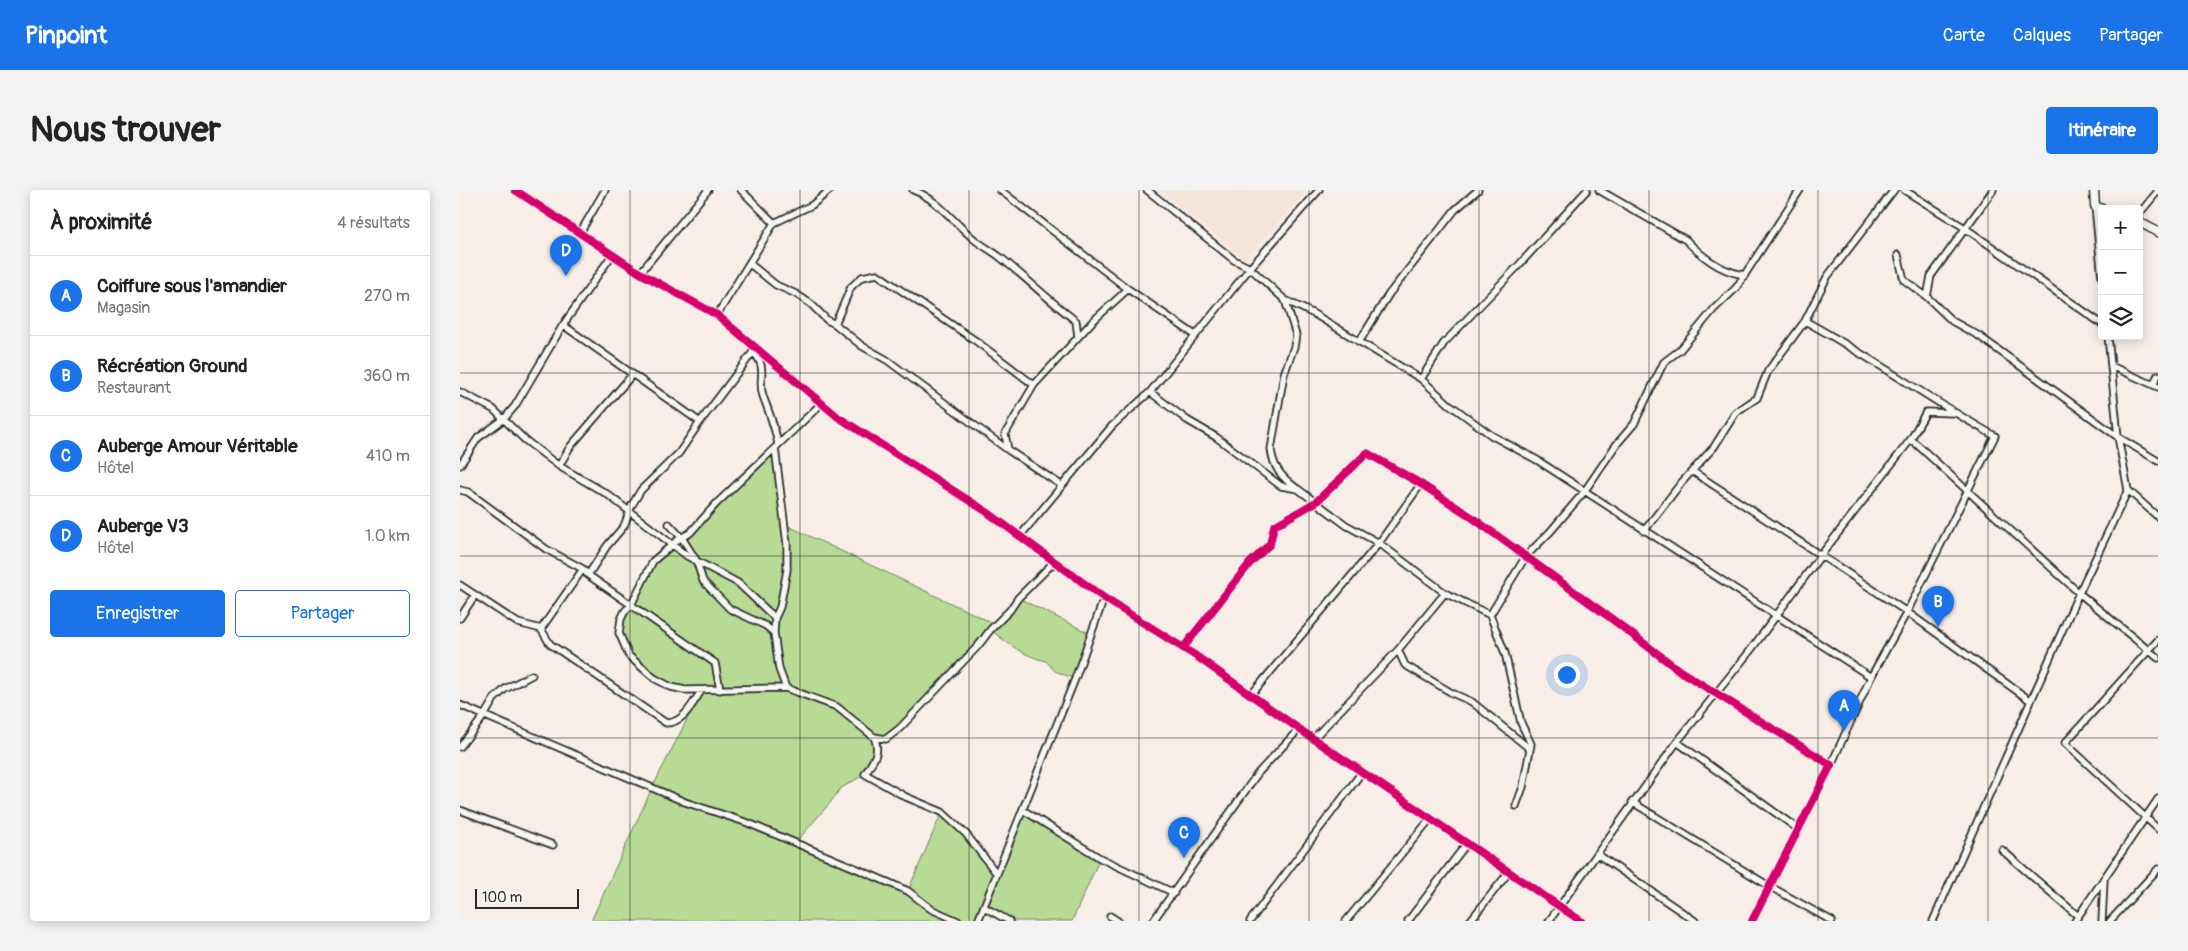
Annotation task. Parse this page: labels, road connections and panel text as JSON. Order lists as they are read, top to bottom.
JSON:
{
  "scale_bar": "100 m",
  "page": {
    "header": "Pinpoint",
    "nav": ["Carte", "Calques", "Partager"],
    "buttons": [
      "Itinéraire",
      ["Enregistrer", "Partager"]
    ],
    "title": "Nous trouver",
    "heading": ["À proximité", "4 résultats"],
    "map_buttons": ["+", "−"],
    "pins": [
      "D",
      "B",
      "A",
      "C"
    ],
    "list": [
      {
        "mark": "A",
        "name": "Coiffure sous l'amandier",
        "note": "Magasin",
        "value": "270 m"
      },
      {
        "mark": "B",
        "name": "Récréation Ground",
        "note": "Restaurant",
        "value": "360 m"
      },
      {
        "mark": "C",
        "name": "Auberge Amour Véritable",
        "note": "Hôtel",
        "value": "410 m"
      },
      {
        "mark": "D",
        "name": "Auberge V3",
        "note": "Hôtel",
        "value": "1.0 km"
      }
    ],
    "scale": "100 m"
  }
}
